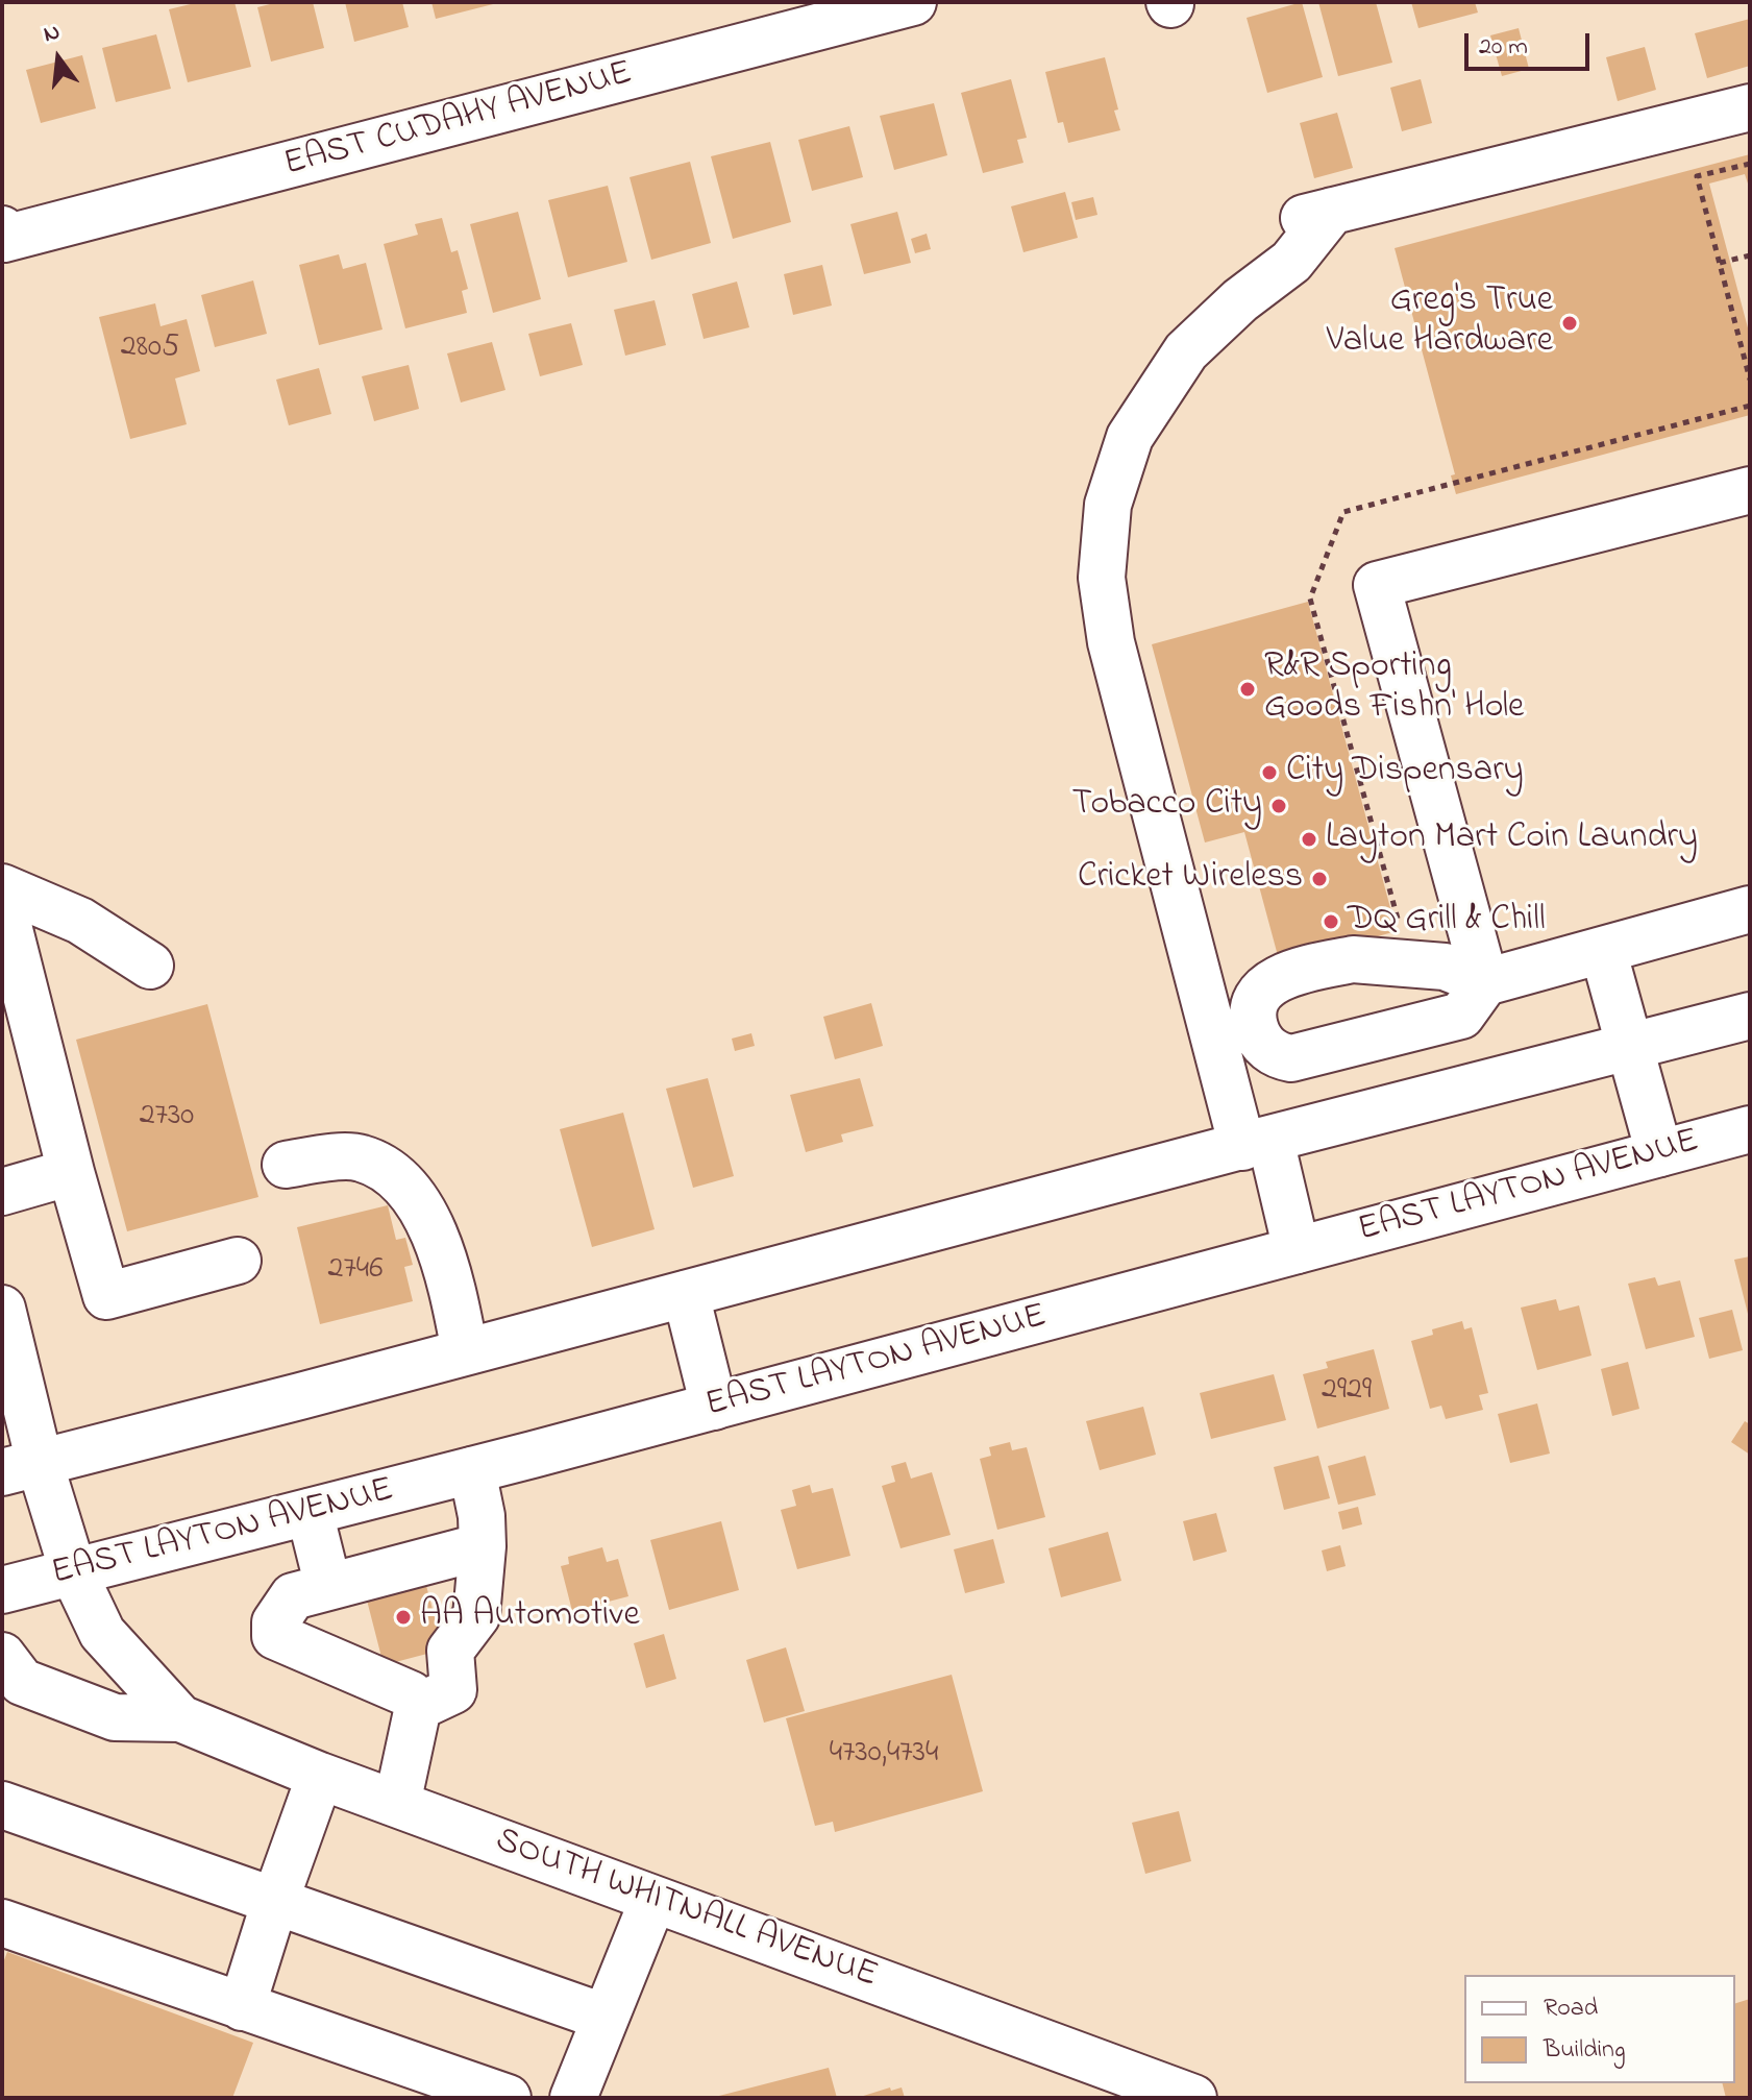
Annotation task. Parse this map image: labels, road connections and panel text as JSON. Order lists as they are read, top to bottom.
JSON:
{
  "streets": {
    "main road": ["EAST CUDAHY AVENUE", "EAST LAYTON AVENUE", "SOUTH WHITNALL AVENUE"]
  },
  "crossings": [
    ["EAST LAYTON AVENUE", "SOUTH WHITNALL AVENUE"]
  ],
  "places": [
    "Greg's True Value Hardware",
    "R&R Sporting Goods Fishn' Hole",
    "City Dispensary",
    "Tobacco City",
    "Layton Mart Coin Laundry",
    "Cricket Wireless",
    "DQ Grill & Chill",
    "AA Automotive"
  ],
  "house_numbers": [
    "2805",
    "2730",
    "2746",
    "2929",
    "4730,4734"
  ],
  "legend": ["Road", "Building"],
  "scale_bar": "20 m",
  "north": "top"
}
